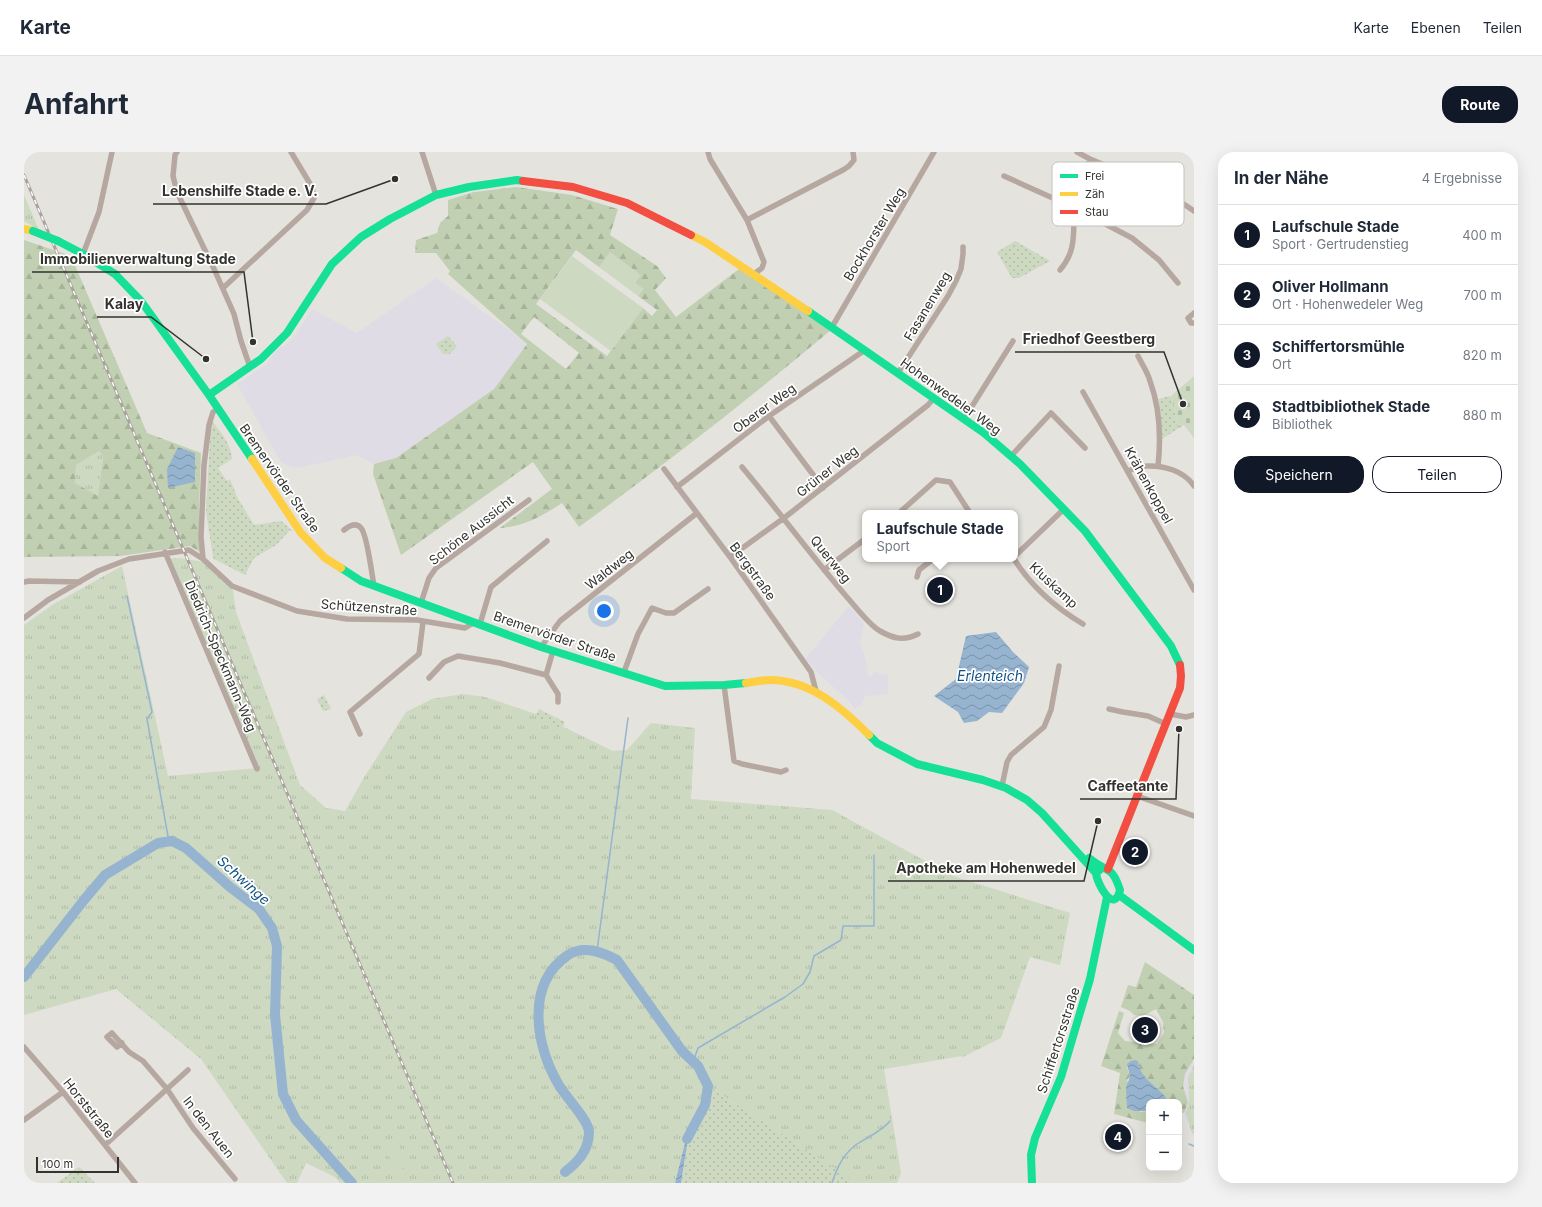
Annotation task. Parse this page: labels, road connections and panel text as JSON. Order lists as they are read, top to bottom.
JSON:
{
  "streets": {
    "main road": ["Hohenwedeler Weg", "Bremervörder Straße", "Schiffertorsstraße"],
    "street": [
      "Bockhorster Weg",
      "Fasanenweg",
      "Oberer Weg",
      "Grüner Weg",
      "Krähenkoppel",
      "Schöne Aussicht",
      "Querweg",
      "Waldweg",
      "Bergstraße",
      "Kluskamp",
      "Schützenstraße",
      "Diedrich-Speckmann-Weg",
      "Horststraße",
      "In den Auen"
    ]
  },
  "crossings": [
    ["Bockhorster Weg", "Hohenwedeler Weg"],
    ["Fasanenweg", "Hohenwedeler Weg"],
    ["Hohenwedeler Weg", "Oberer Weg"],
    ["Hohenwedeler Weg", "Grüner Weg"],
    ["Hohenwedeler Weg", "Bremervörder Straße"],
    ["Oberer Weg", "Bergstraße"],
    ["Grüner Weg", "Querweg"],
    ["Grüner Weg", "Bergstraße"],
    ["Bremervörder Straße", "Schöne Aussicht"],
    ["Bremervörder Straße", "Waldweg"],
    ["Bremervörder Straße", "Bergstraße"],
    ["Bremervörder Straße", "Schützenstraße"],
    ["Waldweg", "Bergstraße"],
    ["Schützenstraße", "Diedrich-Speckmann-Weg"]
  ],
  "water": ["Erlenteich", "Schwinge"],
  "places": [
    "Lebenshilfe Stade e. V.",
    "Immobilienverwaltung Stade",
    "Kalay",
    "Friedhof Geestberg",
    "Caffeetante",
    "Apotheke am Hohenwedel"
  ],
  "legend": ["Frei", "Zäh", "Stau"],
  "scale_bar": "100 m",
  "page": {
    "header": "Karte",
    "nav": ["Karte", "Ebenen", "Teilen"],
    "buttons": [
      "Route",
      ["Speichern", "Teilen"]
    ],
    "title": "Anfahrt",
    "heading": ["In der Nähe", "4 Ergebnisse"],
    "list": [
      {
        "mark": "1",
        "name": "Laufschule Stade",
        "note": "Sport · Gertrudenstieg",
        "value": "400 m"
      },
      {
        "mark": "2",
        "name": "Oliver Hollmann",
        "note": "Ort · Hohenwedeler Weg",
        "value": "700 m"
      },
      {
        "mark": "3",
        "name": "Schiffertorsmühle",
        "note": "Ort",
        "value": "820 m"
      },
      {
        "mark": "4",
        "name": "Stadtbibliothek Stade",
        "note": "Bibliothek",
        "value": "880 m"
      }
    ],
    "popup": ["Laufschule Stade", "Sport"],
    "pins": [
      "1",
      "2",
      "3",
      "4"
    ],
    "map_buttons": ["+", "−"],
    "scale": "100 m"
  }
}
